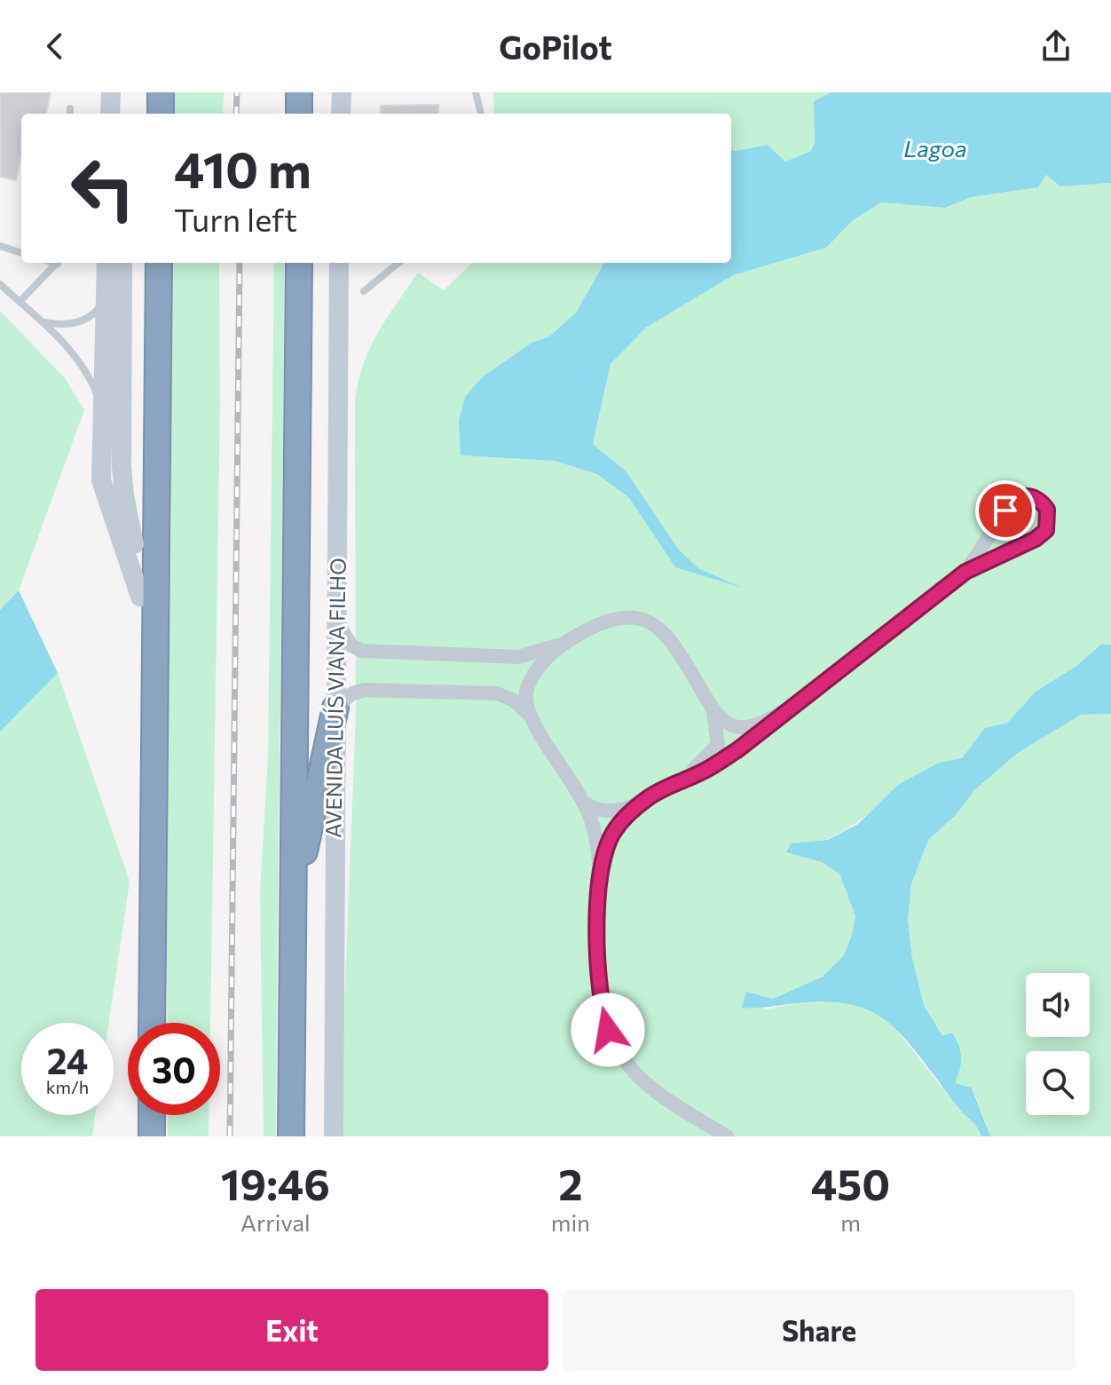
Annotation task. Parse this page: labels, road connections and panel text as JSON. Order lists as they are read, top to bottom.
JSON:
{
  "streets": {
    "highway": ["AVENIDA LUÍS VIANA FILHO"]
  },
  "water": ["Lagoa"],
  "page": {
    "header": "GoPilot",
    "turn": ["410 m", "Turn left"],
    "speed": "24 km/h",
    "limit": "30",
    "eta": [
      "19:46",
      "Arrival",
      "2",
      "min",
      "450",
      "m"
    ],
    "buttons": ["Exit", "Share"]
  }
}
